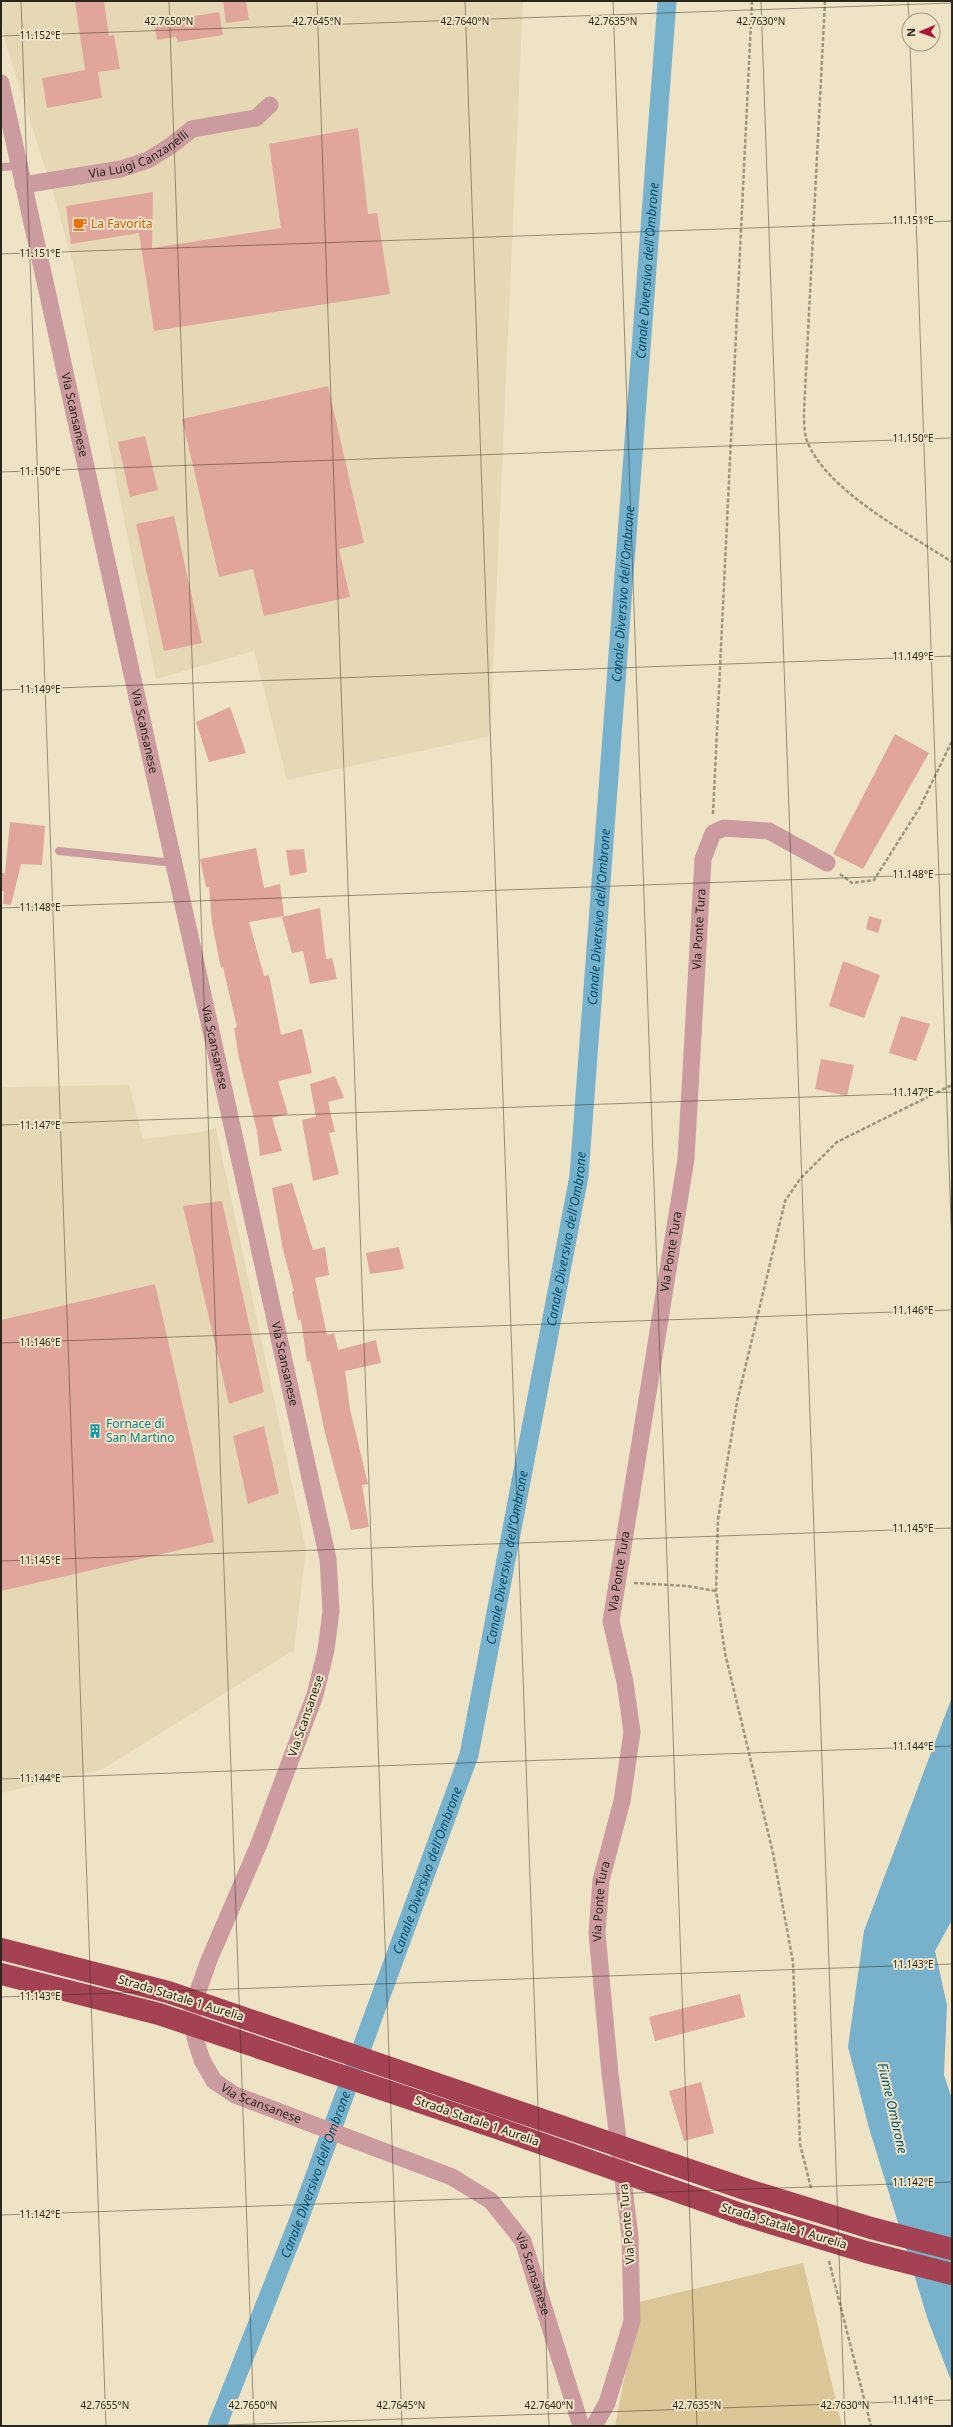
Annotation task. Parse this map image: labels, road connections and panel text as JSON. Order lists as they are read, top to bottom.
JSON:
{
  "streets": {
    "highway": ["Strada Statale 1 Aurelia"],
    "street": ["Via Luigi Canzanelli", "Via Scansanese", "Via Ponte Tura"]
  },
  "crossings": [
    ["Via Luigi Canzanelli", "Via Scansanese"]
  ],
  "water": ["Canale Diversivo dell'Ombrone", "Fiume Ombrone"],
  "places": {
    "cafe": ["La Favorita"],
    "building": ["Fornace di San Martino"]
  },
  "north": "left",
  "coordinates": [
    "42.7650°N",
    "42.7645°N",
    "42.7640°N",
    "42.7635°N",
    "42.7630°N",
    "11.152°E",
    "11.151°E",
    "11.150°E",
    "11.149°E",
    "11.148°E",
    "11.147°E",
    "11.146°E",
    "11.145°E",
    "11.144°E",
    "11.143°E",
    "11.142°E",
    "11.141°E",
    "42.7655°N"
  ]
}
